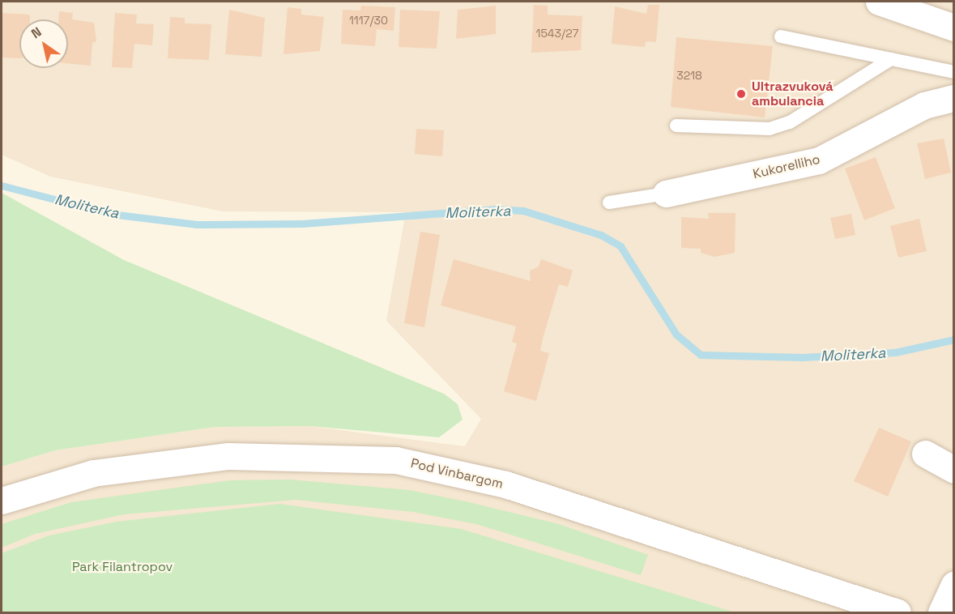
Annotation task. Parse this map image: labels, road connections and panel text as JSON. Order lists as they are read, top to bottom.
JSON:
{
  "streets": {
    "street": ["Kukorelliho", "Pod Vinbargom"]
  },
  "water": ["Moliterka"],
  "parks": ["Park Filantropov"],
  "places": ["Ultrazvuková ambulancia"],
  "house_numbers": ["1117/30", "1543/27", "3218"],
  "north": "top left"
}
